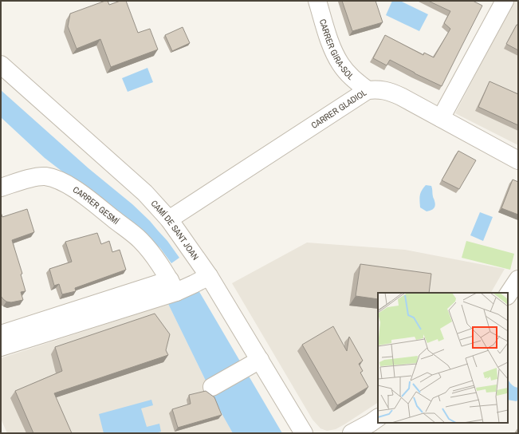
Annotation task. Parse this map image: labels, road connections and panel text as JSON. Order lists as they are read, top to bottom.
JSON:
{
  "streets": {
    "street": [
      "CARRER GIRA-SOL",
      "CARRER GLADIOL",
      "CARRER GESMÍ",
      "CAMÍ DE SANT JOAN"
    ]
  },
  "crossings": [
    ["CARRER GIRA-SOL", "CARRER GLADIOL"],
    ["CARRER GLADIOL", "CAMÍ DE SANT JOAN"],
    ["CARRER GESMÍ", "CAMÍ DE SANT JOAN"]
  ]
}
